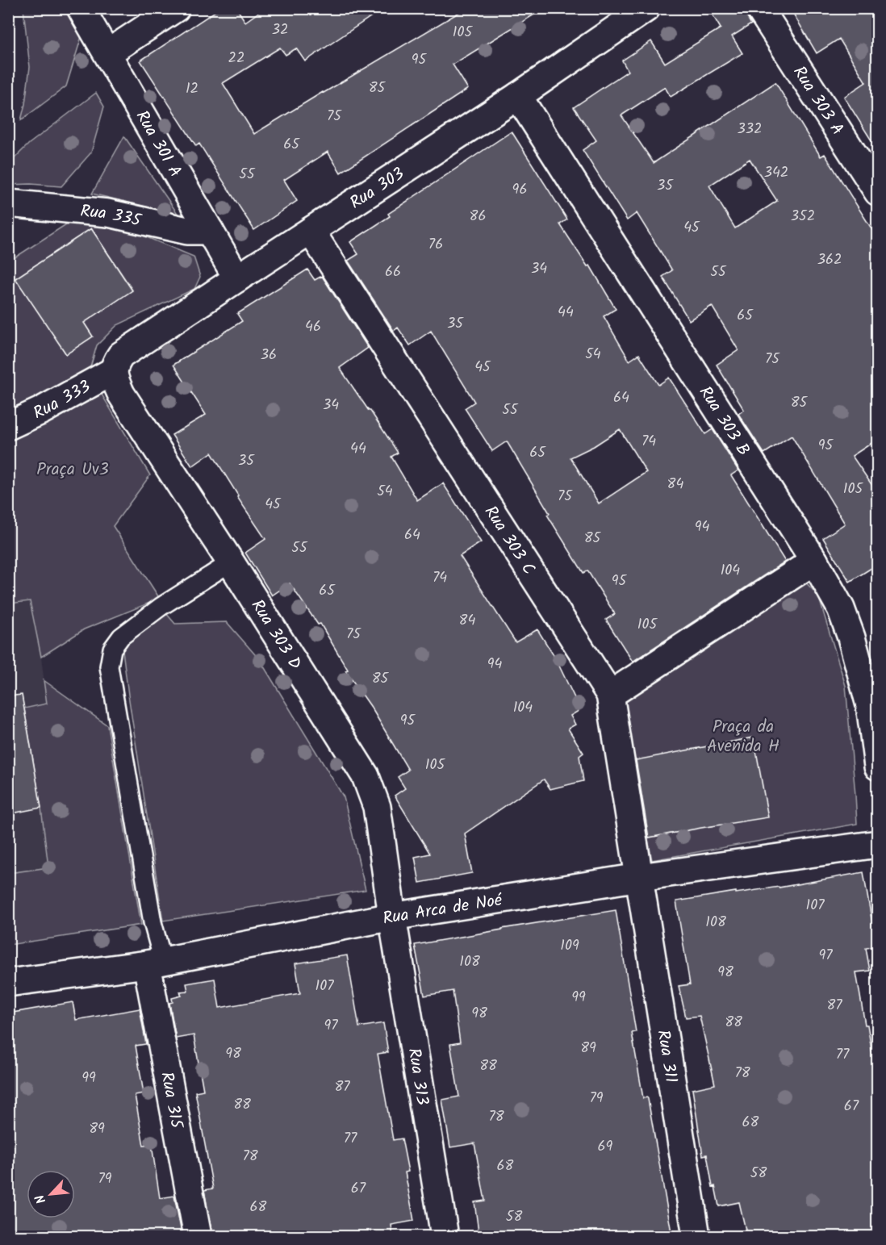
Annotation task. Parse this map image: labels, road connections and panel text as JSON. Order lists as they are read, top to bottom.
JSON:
{
  "streets": {
    "street": [
      "Rua 303 A",
      "Rua 301 A",
      "Rua 303",
      "Rua 335",
      "Rua 333",
      "Rua 303 B",
      "Rua 303 C",
      "Rua 303 D",
      "Rua Arca de Noé",
      "Rua 311",
      "Rua 313",
      "Rua 315"
    ]
  },
  "crossings": [
    ["Rua 301 A", "Rua 303"],
    ["Rua 301 A", "Rua 335"],
    ["Rua 303", "Rua 333"],
    ["Rua 303", "Rua 303 B"],
    ["Rua 303", "Rua 303 C"],
    ["Rua 303", "Rua 303 D"],
    ["Rua 333", "Rua 303 D"],
    ["Rua 303 C", "Rua Arca de Noé"],
    ["Rua 303 C", "Rua 311"],
    ["Rua 303 D", "Rua Arca de Noé"],
    ["Rua 303 D", "Rua 313"],
    ["Rua Arca de Noé", "Rua 311"],
    ["Rua Arca de Noé", "Rua 313"],
    ["Rua Arca de Noé", "Rua 315"]
  ],
  "parks": ["Praça Uv3", "Praça da Avenida H"],
  "house_numbers": [
    "32",
    "105",
    "22",
    "95",
    "85",
    "12",
    "75",
    "332",
    "65",
    "342",
    "55",
    "35",
    "96",
    "86",
    "352",
    "45",
    "76",
    "362",
    "34",
    "66",
    "55",
    "44",
    "65",
    "35",
    "46",
    "54",
    "36",
    "75",
    "45",
    "64",
    "85",
    "34",
    "55",
    "74",
    "95",
    "44",
    "65",
    "35",
    "84",
    "105",
    "54",
    "75",
    "45",
    "94",
    "64",
    "85",
    "55",
    "104",
    "74",
    "95",
    "65",
    "84",
    "105",
    "75",
    "94",
    "85",
    "104",
    "95",
    "105",
    "107",
    "108",
    "109",
    "97",
    "108",
    "98",
    "107",
    "99",
    "87",
    "98",
    "88",
    "97",
    "89",
    "98",
    "77",
    "88",
    "78",
    "99",
    "87",
    "79",
    "88",
    "67",
    "78",
    "68",
    "89",
    "77",
    "69",
    "78",
    "68",
    "58",
    "79",
    "67",
    "68",
    "58"
  ],
  "north": "bottom left"
}
